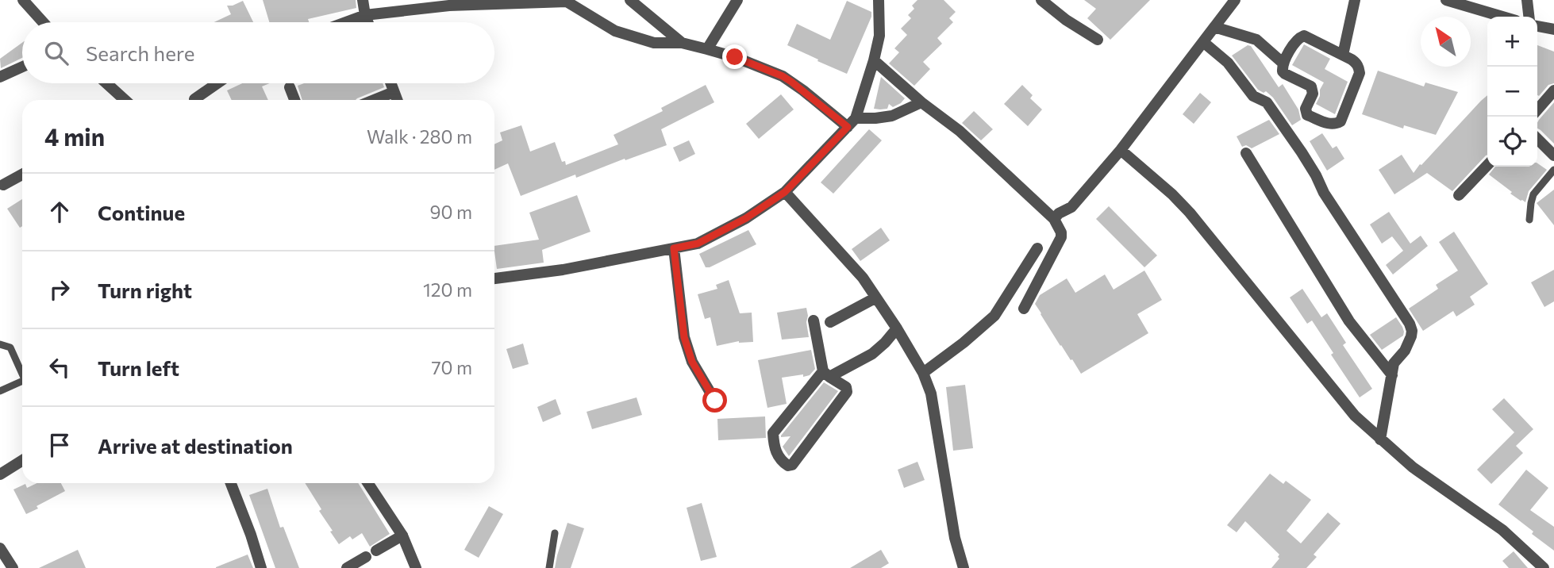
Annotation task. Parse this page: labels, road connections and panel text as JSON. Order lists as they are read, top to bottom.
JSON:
{
  "north": "top left",
  "page": {
    "map_buttons": ["+", "−"],
    "search": "Search here",
    "heading": ["4 min", "Walk · 280 m"],
    "list": [
      ["Continue", "90 m"],
      ["Turn right", "120 m"],
      ["Turn left", "70 m"],
      "Arrive at destination"
    ]
  }
}
